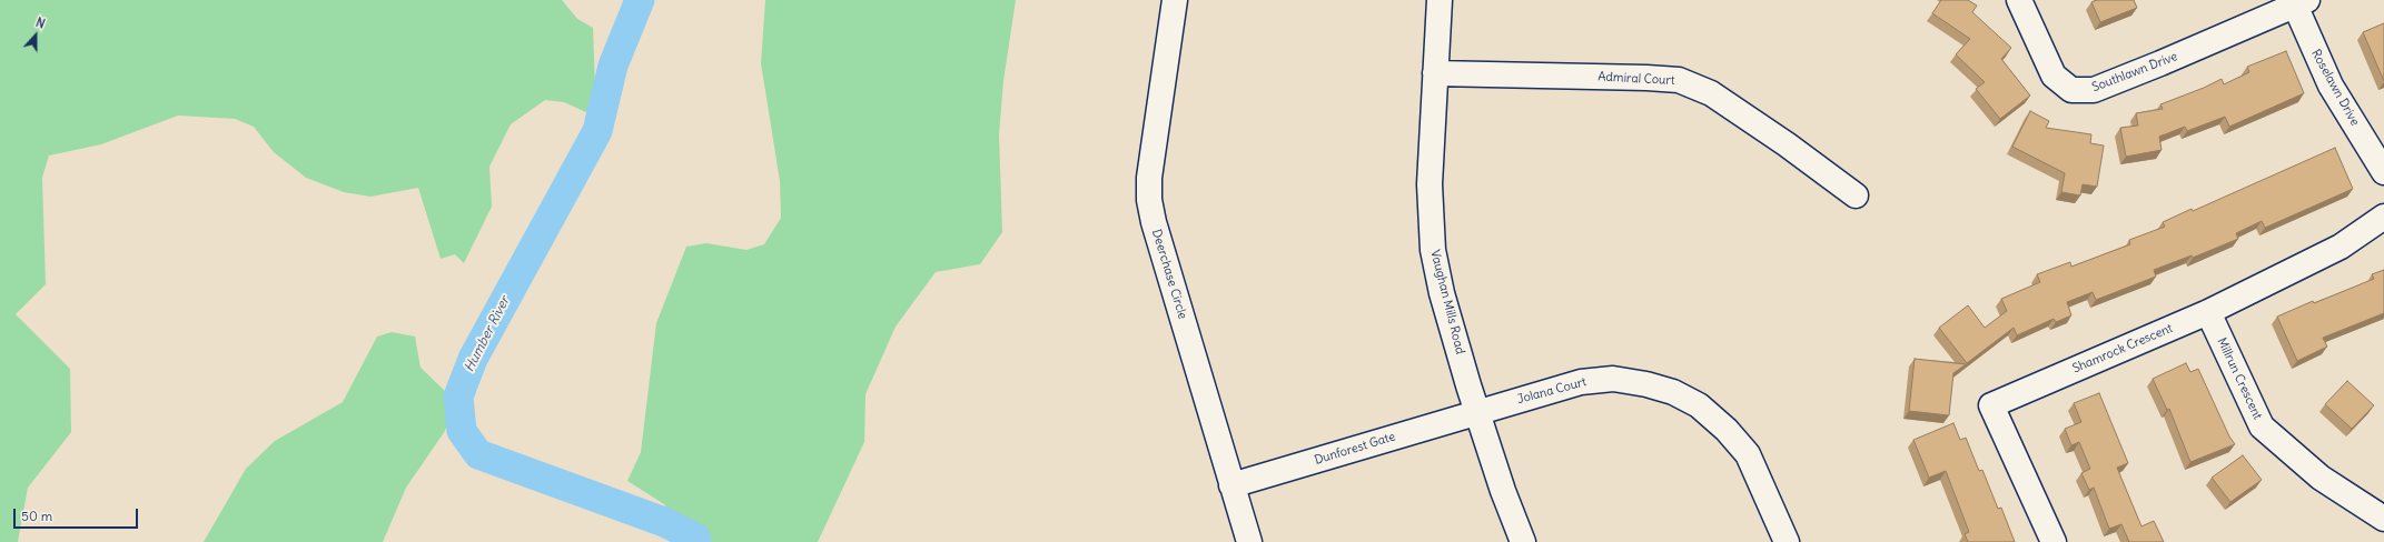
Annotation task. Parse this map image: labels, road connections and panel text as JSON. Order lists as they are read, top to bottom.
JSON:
{
  "streets": {
    "street": [
      "Southlawn Drive",
      "Admiral Court",
      "Roselawn Drive",
      "Deerchase Circle",
      "Vaughan Mills Road",
      "Shamrock Crescent",
      "Millrun Crescent",
      "Jolana Court",
      "Dunforest Gate"
    ]
  },
  "crossings": [
    ["Southlawn Drive", "Roselawn Drive"],
    ["Admiral Court", "Vaughan Mills Road"],
    ["Deerchase Circle", "Dunforest Gate"],
    ["Vaughan Mills Road", "Jolana Court"],
    ["Vaughan Mills Road", "Dunforest Gate"],
    ["Shamrock Crescent", "Millrun Crescent"],
    ["Jolana Court", "Dunforest Gate"]
  ],
  "water": ["Humber River"],
  "scale_bar": "50 m",
  "north": "top"
}
